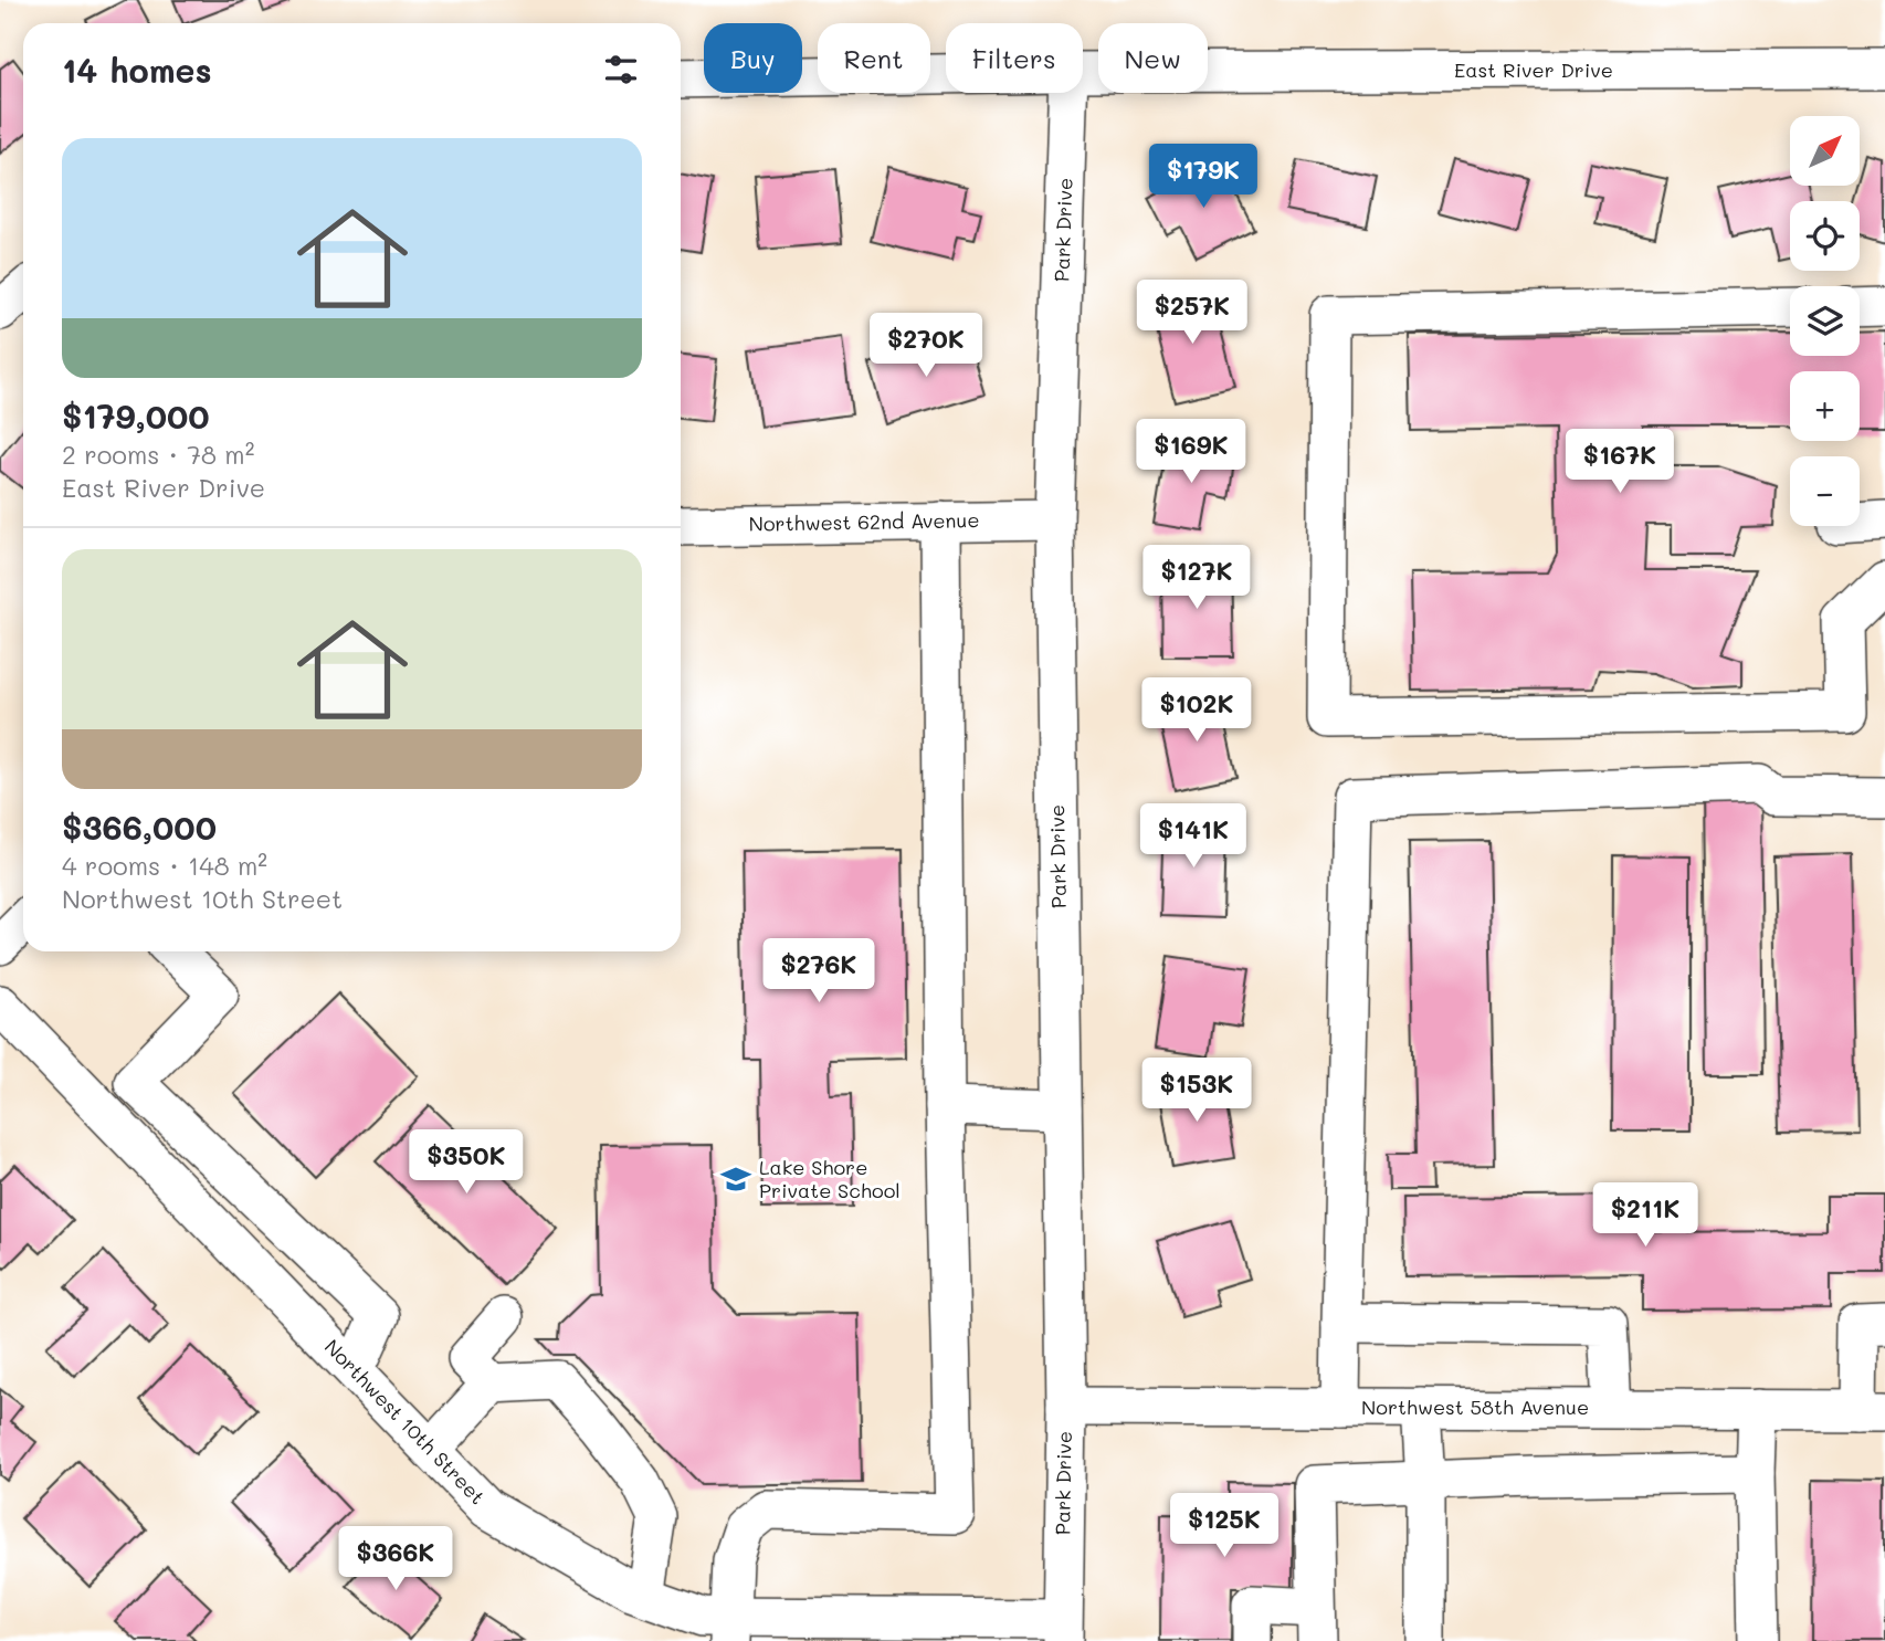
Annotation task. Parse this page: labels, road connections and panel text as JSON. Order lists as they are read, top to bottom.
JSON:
{
  "streets": {
    "street": [
      "East River Drive",
      "Park Drive",
      "Northwest 62nd Avenue",
      "Northwest 58th Avenue",
      "Northwest 10th Street"
    ]
  },
  "crossings": [
    ["Park Drive", "Northwest 62nd Avenue"],
    ["Park Drive", "Northwest 58th Avenue"],
    ["Park Drive", "Northwest 10th Street"]
  ],
  "places": {
    "school or university": ["Lake Shore Private School"]
  },
  "north": "top right",
  "page": {
    "chip": [
      "Buy",
      "Rent",
      "Filters",
      "New"
    ],
    "heading": "14 homes",
    "map_buttons": ["+", "−"],
    "list": [
      {
        "name": "$179,000",
        "note": "2 rooms · 78 m² · East River Drive"
      },
      {
        "name": "$366,000",
        "note": "4 rooms · 148 m² · Northwest 10th Street"
      }
    ],
    "price": [
      "$179K",
      "$257K",
      "$270K",
      "$169K",
      "$167K",
      "$127K",
      "$102K",
      "$141K",
      "$276K",
      "$153K",
      "$350K",
      "$211K",
      "$125K",
      "$366K"
    ]
  }
}
